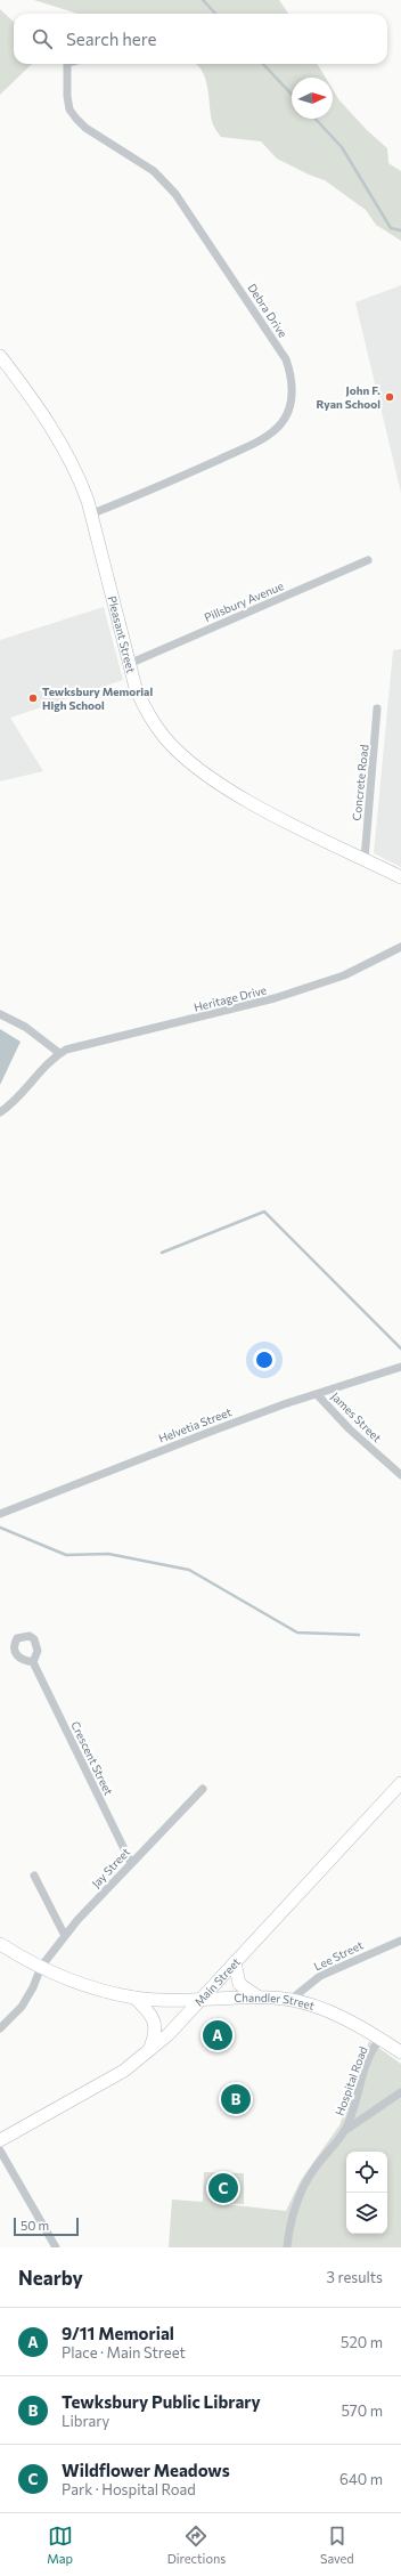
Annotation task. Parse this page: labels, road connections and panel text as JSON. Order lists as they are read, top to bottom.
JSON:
{
  "streets": {
    "main road": ["Pleasant Street", "Main Street", "Chandler Street"],
    "street": [
      "Debra Drive",
      "Pillsbury Avenue",
      "Concrete Road",
      "Heritage Drive",
      "James Street",
      "Helvetia Street",
      "Crescent Street",
      "Jay Street",
      "Lee Street",
      "Hospital Road"
    ]
  },
  "crossings": [
    ["Debra Drive", "Pleasant Street"],
    ["Pillsbury Avenue", "Pleasant Street"],
    ["Pleasant Street", "Concrete Road"],
    ["James Street", "Helvetia Street"],
    ["Crescent Street", "Jay Street"],
    ["Jay Street", "Chandler Street"],
    ["Lee Street", "Chandler Street"],
    ["Main Street", "Chandler Street"],
    ["Chandler Street", "Hospital Road"]
  ],
  "places": ["John F. Ryan School", "Tewksbury Memorial High School"],
  "scale_bar": "50 m",
  "north": "right",
  "page": {
    "search": "Search here",
    "pins": ["A", "B", "C"],
    "scale": "50 m",
    "heading": ["Nearby", "3 results"],
    "list": [
      {
        "mark": "A",
        "name": "9/11 Memorial",
        "note": "Place · Main Street",
        "value": "520 m"
      },
      {
        "mark": "B",
        "name": "Tewksbury Public Library",
        "note": "Library",
        "value": "570 m"
      },
      {
        "mark": "C",
        "name": "Wildflower Meadows",
        "note": "Park · Hospital Road",
        "value": "640 m"
      }
    ],
    "nav": ["Map", "Directions", "Saved"]
  }
}
